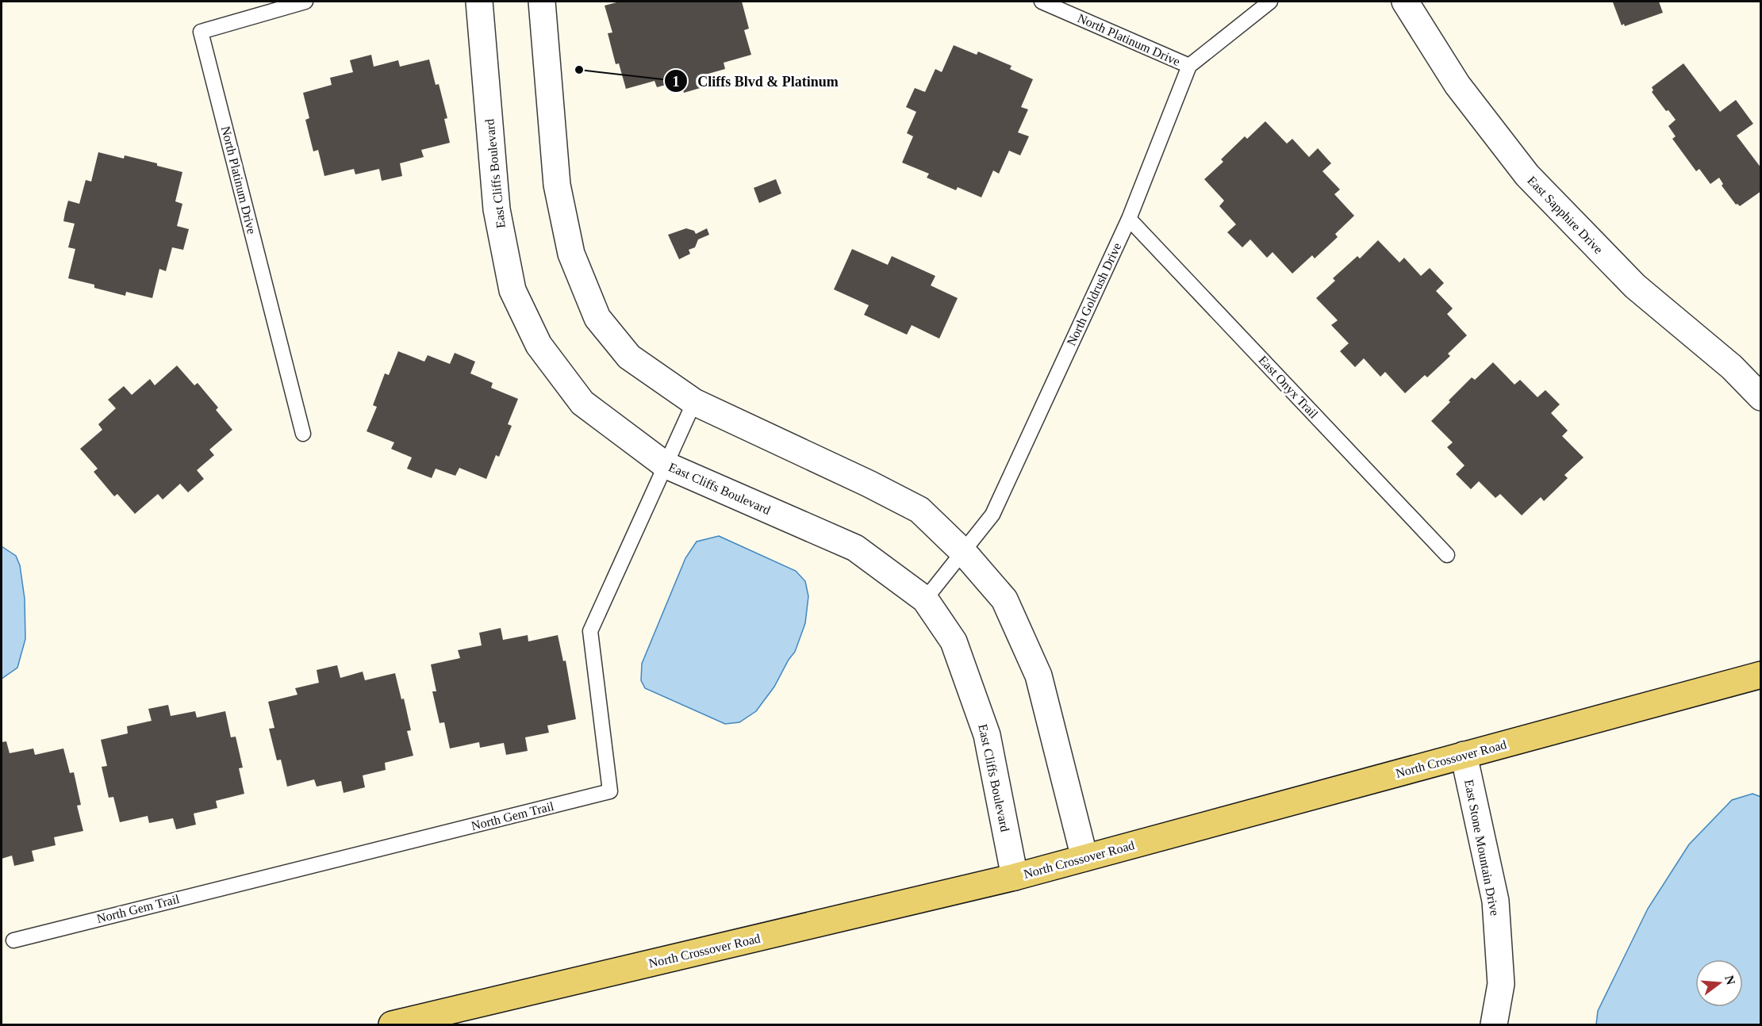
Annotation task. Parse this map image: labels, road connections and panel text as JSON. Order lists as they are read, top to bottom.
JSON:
{
  "streets": {
    "main road": ["North Crossover Road"],
    "street": ["East Cliffs Boulevard", "East Sapphire Drive", "East Stone Mountain Drive"],
    "lane": [
      "North Platinum Drive",
      "North Goldrush Drive",
      "East Onyx Trail",
      "North Gem Trail"
    ]
  },
  "crossings": [
    ["North Platinum Drive", "North Goldrush Drive"],
    ["East Cliffs Boulevard", "North Goldrush Drive"],
    ["East Cliffs Boulevard", "North Crossover Road"],
    ["East Cliffs Boulevard", "North Gem Trail"],
    ["North Goldrush Drive", "East Onyx Trail"],
    ["North Crossover Road", "East Stone Mountain Drive"]
  ],
  "places": ["Cliffs Blvd & Platinum"],
  "north": "right"
}
